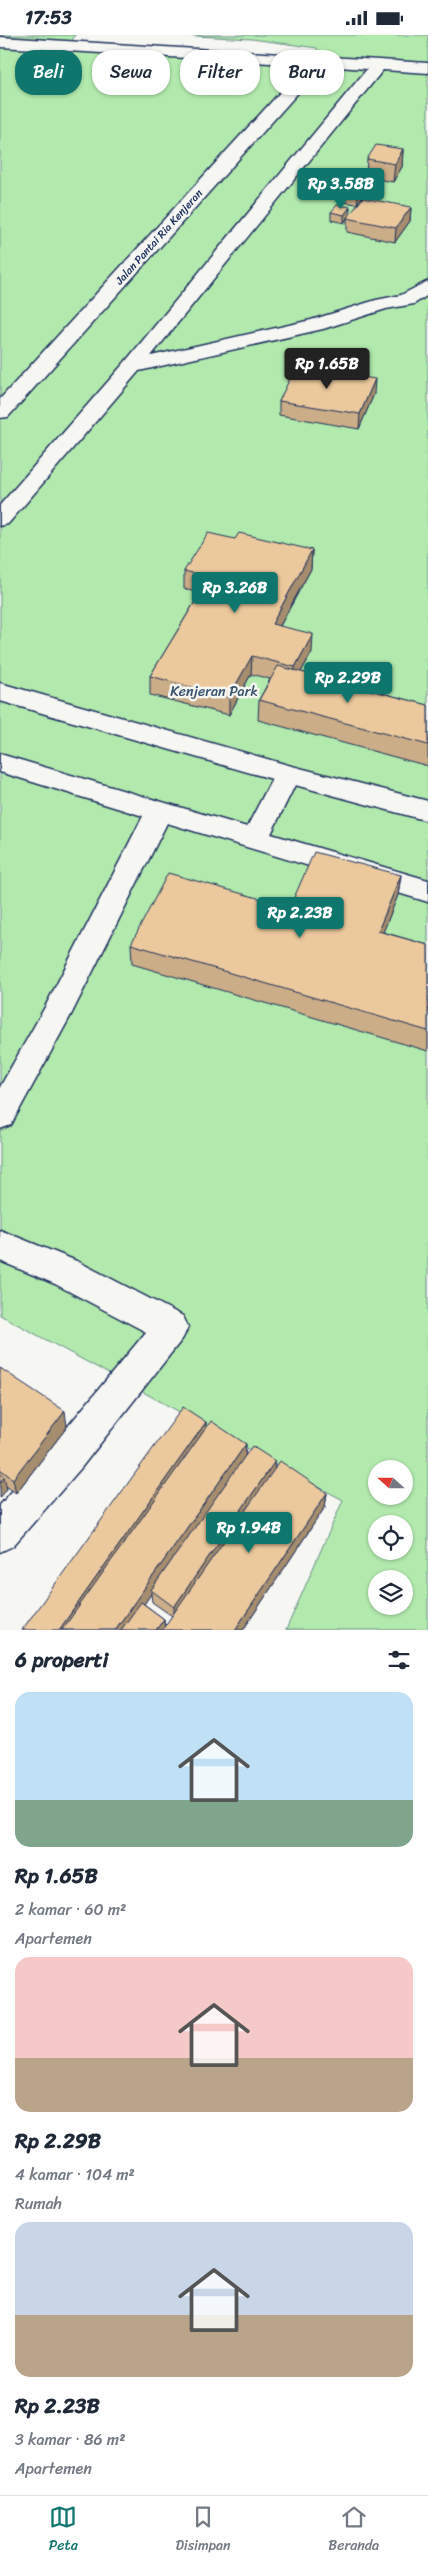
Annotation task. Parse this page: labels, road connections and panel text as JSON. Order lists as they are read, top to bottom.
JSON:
{
  "streets": {
    "street": ["Jalan Pantai Ria Kenjeran"]
  },
  "parks": ["Kenjeran Park"],
  "north": "left",
  "page": {
    "status": "17:53",
    "chip": [
      "Beli",
      "Sewa",
      "Filter",
      "Baru"
    ],
    "price": [
      "Rp 3.58B",
      "Rp 1.65B",
      "Rp 3.26B",
      "Rp 2.29B",
      "Rp 2.23B",
      "Rp 1.94B"
    ],
    "heading": "6 properti",
    "list": [
      {
        "name": "Rp 1.65B",
        "note": "2 kamar · 60 m² · Apartemen"
      },
      {
        "name": "Rp 2.29B",
        "note": "4 kamar · 104 m² · Rumah"
      },
      {
        "name": "Rp 2.23B",
        "note": "3 kamar · 86 m² · Apartemen"
      }
    ],
    "tabs": ["Peta", "Disimpan", "Beranda"]
  }
}
